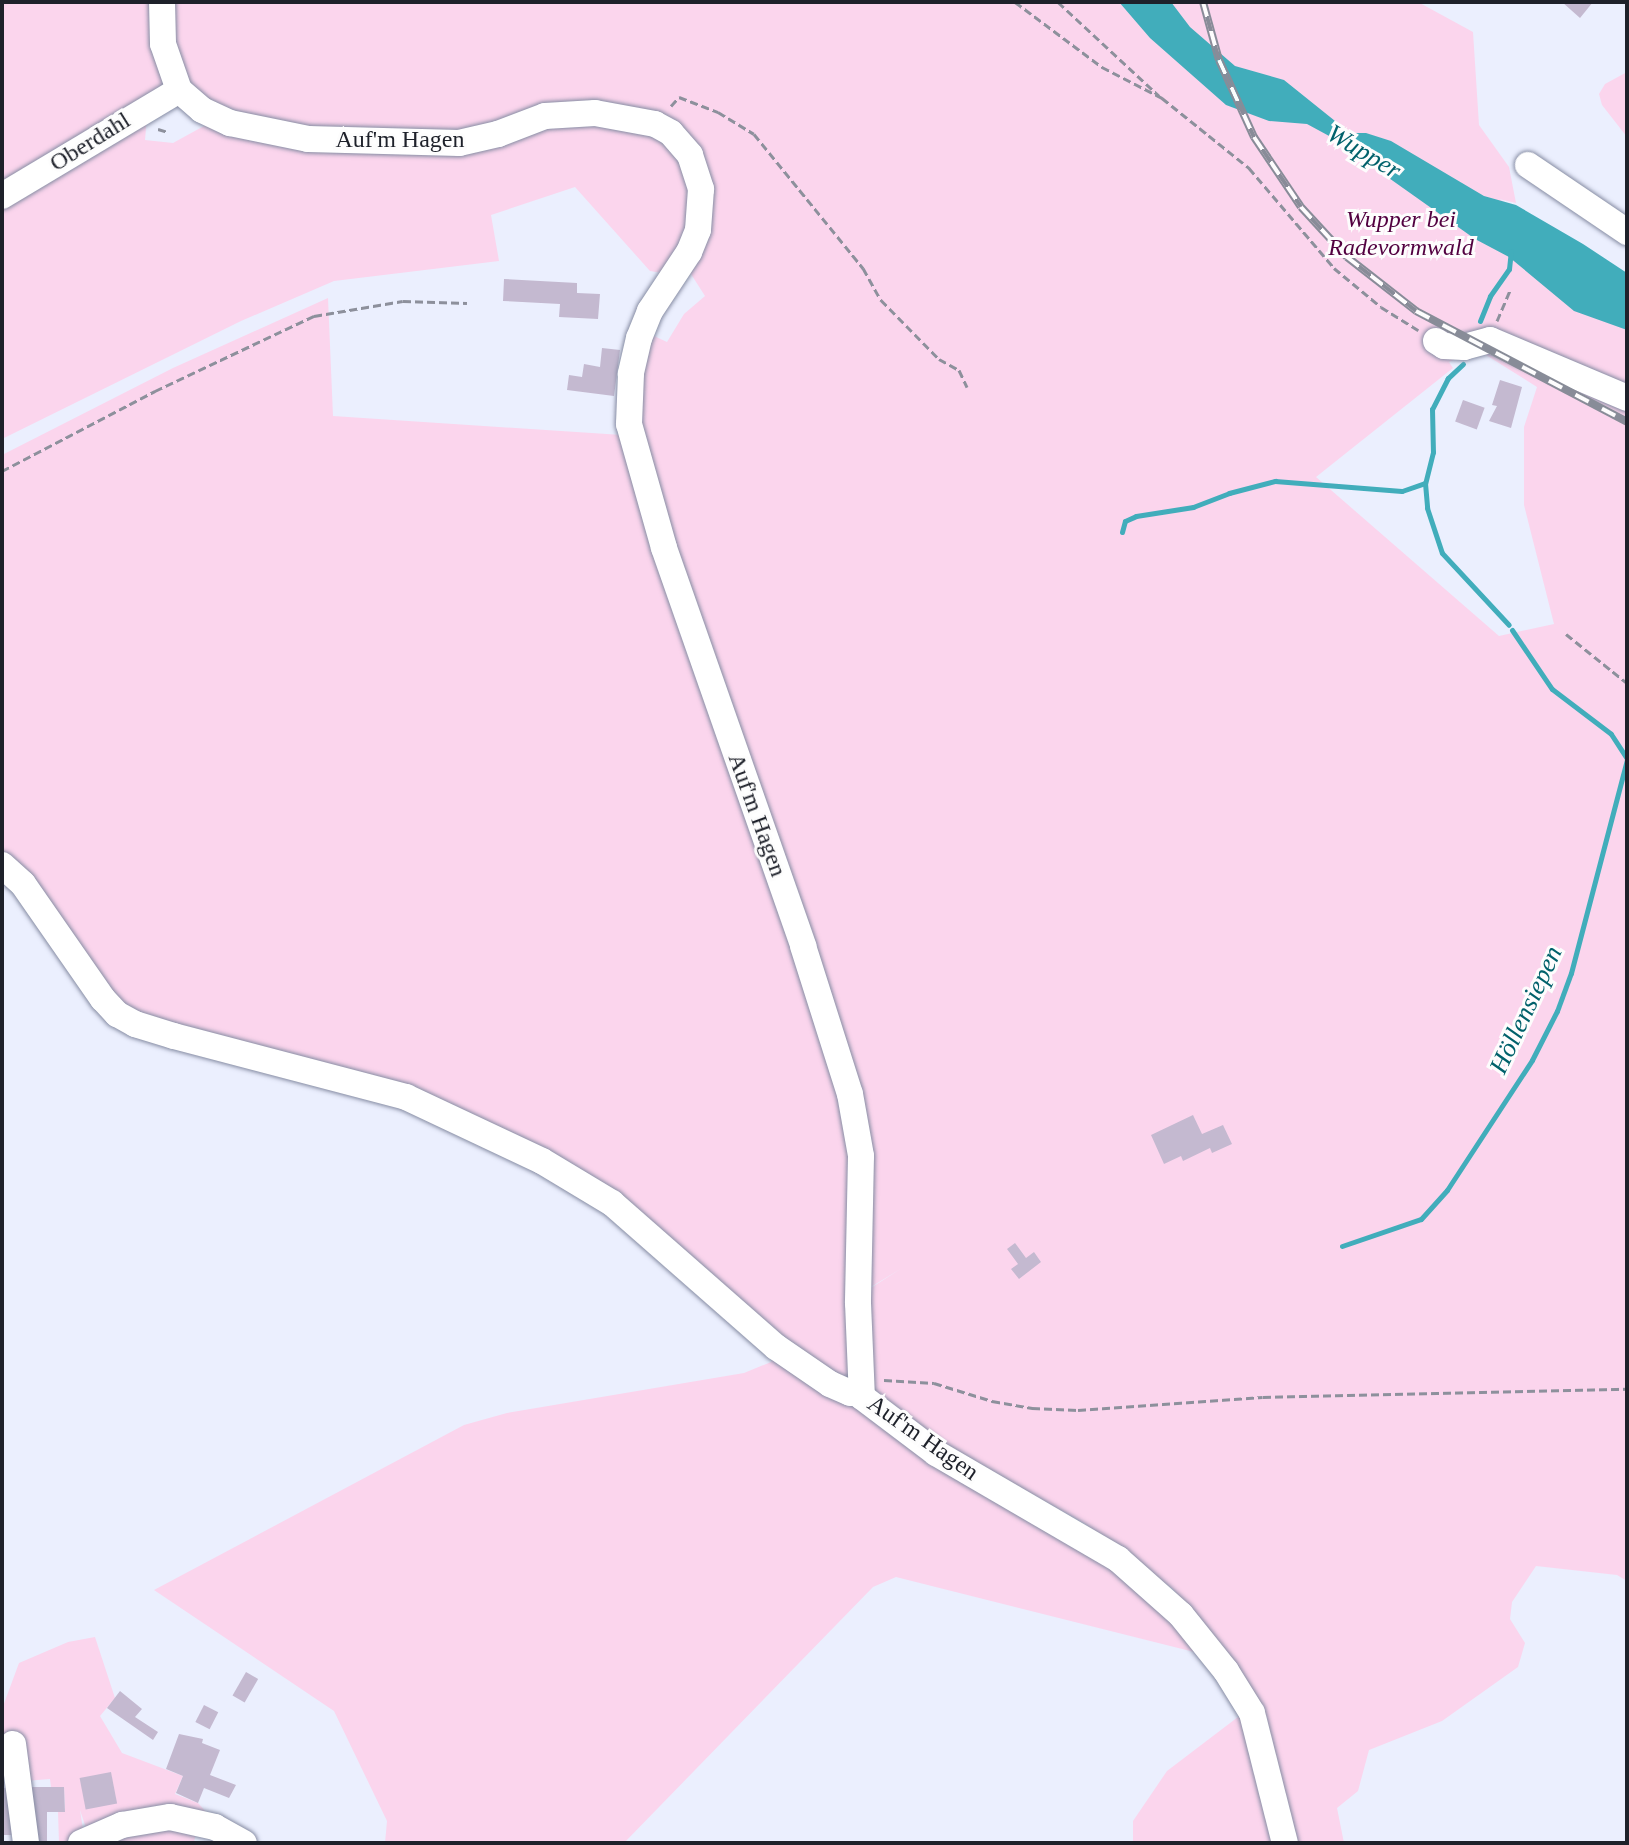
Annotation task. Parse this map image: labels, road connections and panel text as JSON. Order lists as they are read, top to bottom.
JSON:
{
  "streets": {
    "street": ["Auf'm Hagen", "Oberdahl"]
  },
  "crossings": [
    ["Auf'm Hagen", "Oberdahl"]
  ],
  "water": ["Wupper", "Höllensiepen"],
  "parks": ["Wupper bei Radevormwald"]
}
